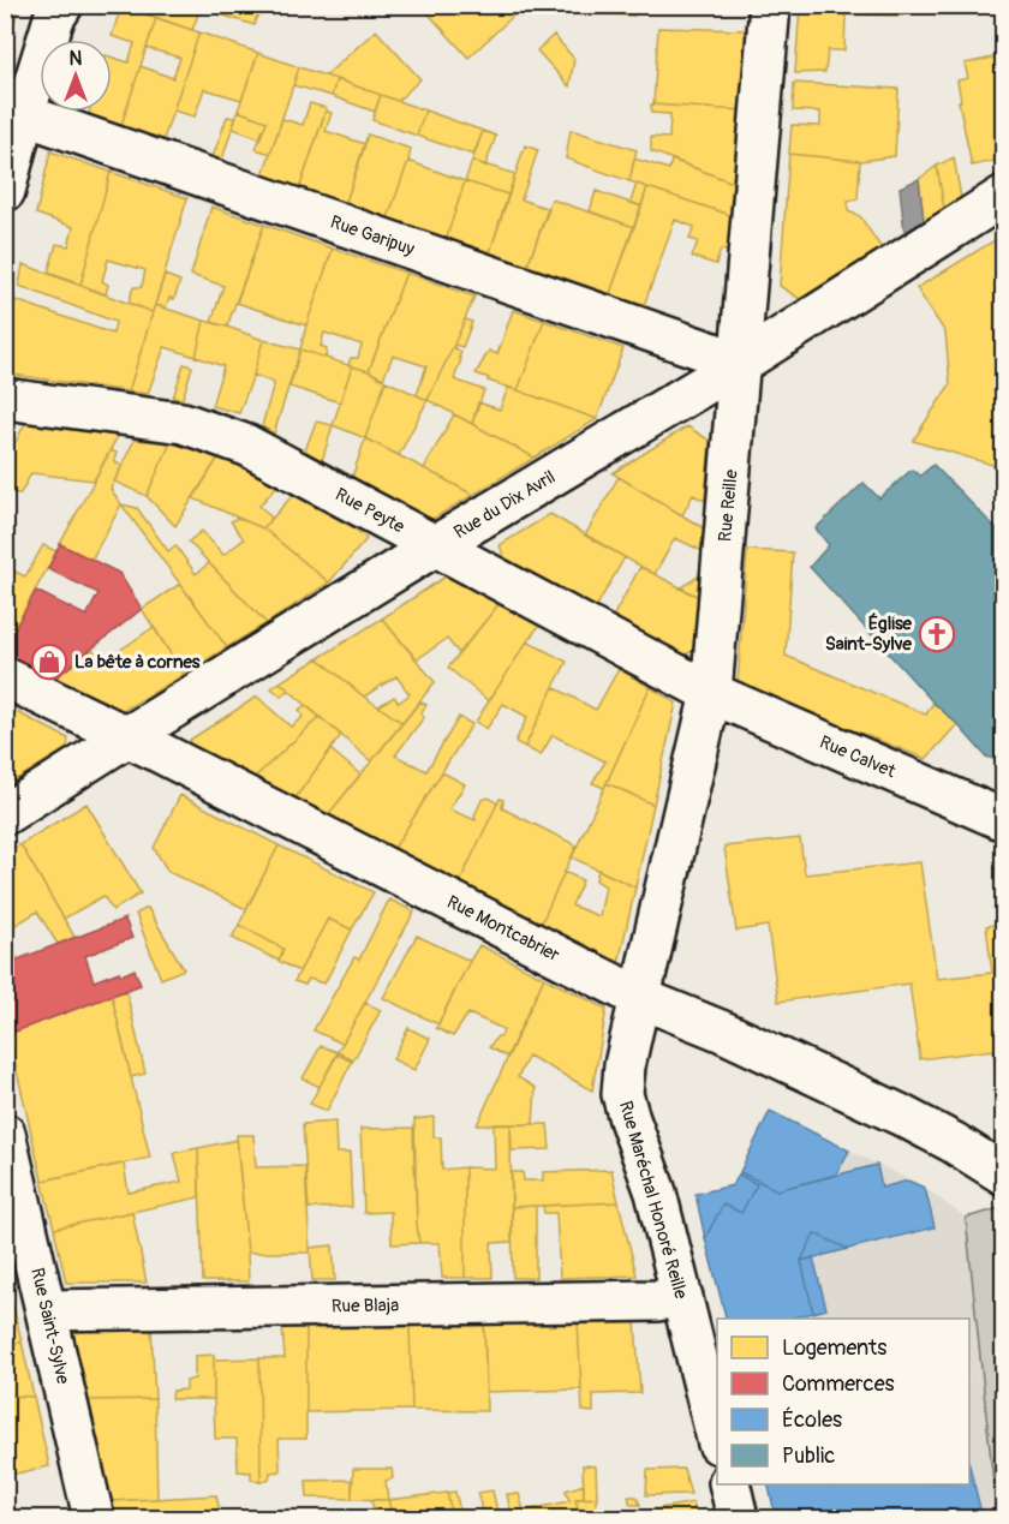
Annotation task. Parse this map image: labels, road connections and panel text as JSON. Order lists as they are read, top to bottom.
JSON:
{
  "streets": {
    "street": [
      "Rue Garipuy",
      "Rue du Dix Avril",
      "Rue Reille",
      "Rue Peyte",
      "Rue Calvet",
      "Rue Montcabrier",
      "Rue Maréchal Honoré Reille",
      "Rue Blaja",
      "Rue Saint-Sylve"
    ]
  },
  "crossings": [
    ["Rue Garipuy", "Rue du Dix Avril"],
    ["Rue Garipuy", "Rue Reille"],
    ["Rue du Dix Avril", "Rue Reille"],
    ["Rue du Dix Avril", "Rue Peyte"],
    ["Rue du Dix Avril", "Rue Montcabrier"],
    ["Rue Reille", "Rue Peyte"],
    ["Rue Reille", "Rue Calvet"],
    ["Rue Reille", "Rue Montcabrier"],
    ["Rue Reille", "Rue Maréchal Honoré Reille"],
    ["Rue Peyte", "Rue Calvet"],
    ["Rue Montcabrier", "Rue Maréchal Honoré Reille"],
    ["Rue Maréchal Honoré Reille", "Rue Blaja"],
    ["Rue Blaja", "Rue Saint-Sylve"]
  ],
  "places": {
    "church": ["Église Saint-Sylve"],
    "shop": ["La bête à cornes"]
  },
  "legend": [
    "Logements",
    "Commerces",
    "Écoles",
    "Public"
  ],
  "north": "top"
}
